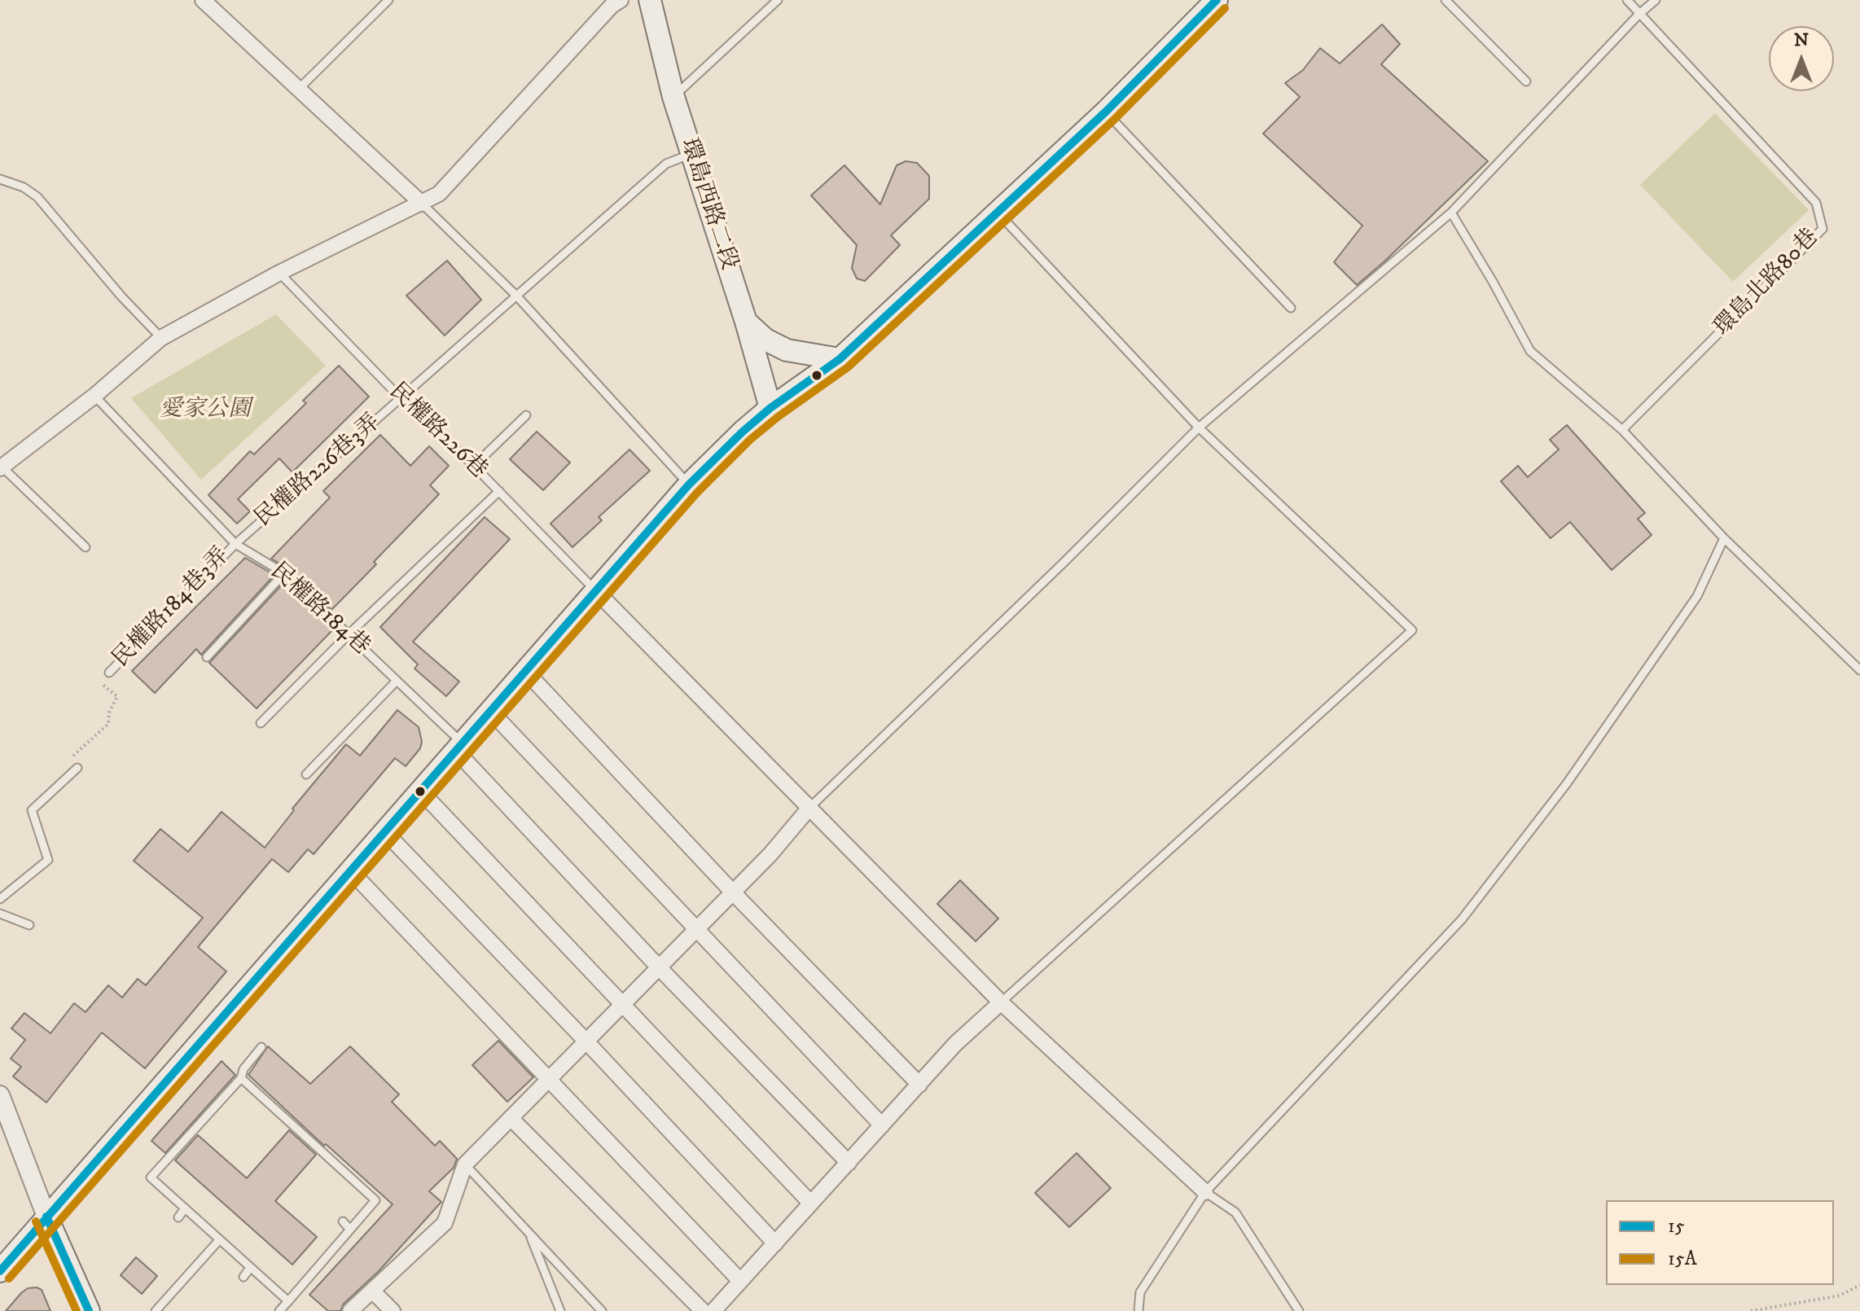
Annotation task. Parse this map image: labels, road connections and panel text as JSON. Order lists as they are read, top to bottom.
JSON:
{
  "streets": {
    "main road": ["環島西路二段"],
    "lane": [
      "環島北路80巷",
      "民權路226巷",
      "民權路226巷3弄",
      "民權路184巷3弄",
      "民權路184巷"
    ]
  },
  "crossings": [
    ["環島西路二段", "民權路226巷3弄"],
    ["民權路226巷", "民權路226巷3弄"],
    ["民權路226巷3弄", "民權路184巷3弄"],
    ["民權路226巷3弄", "民權路184巷"],
    ["民權路184巷3弄", "民權路184巷"]
  ],
  "parks": ["愛家公園"],
  "lines": ["transit line 15", "transit line 15A"],
  "legend": ["15", "15A"],
  "north": "top"
}
